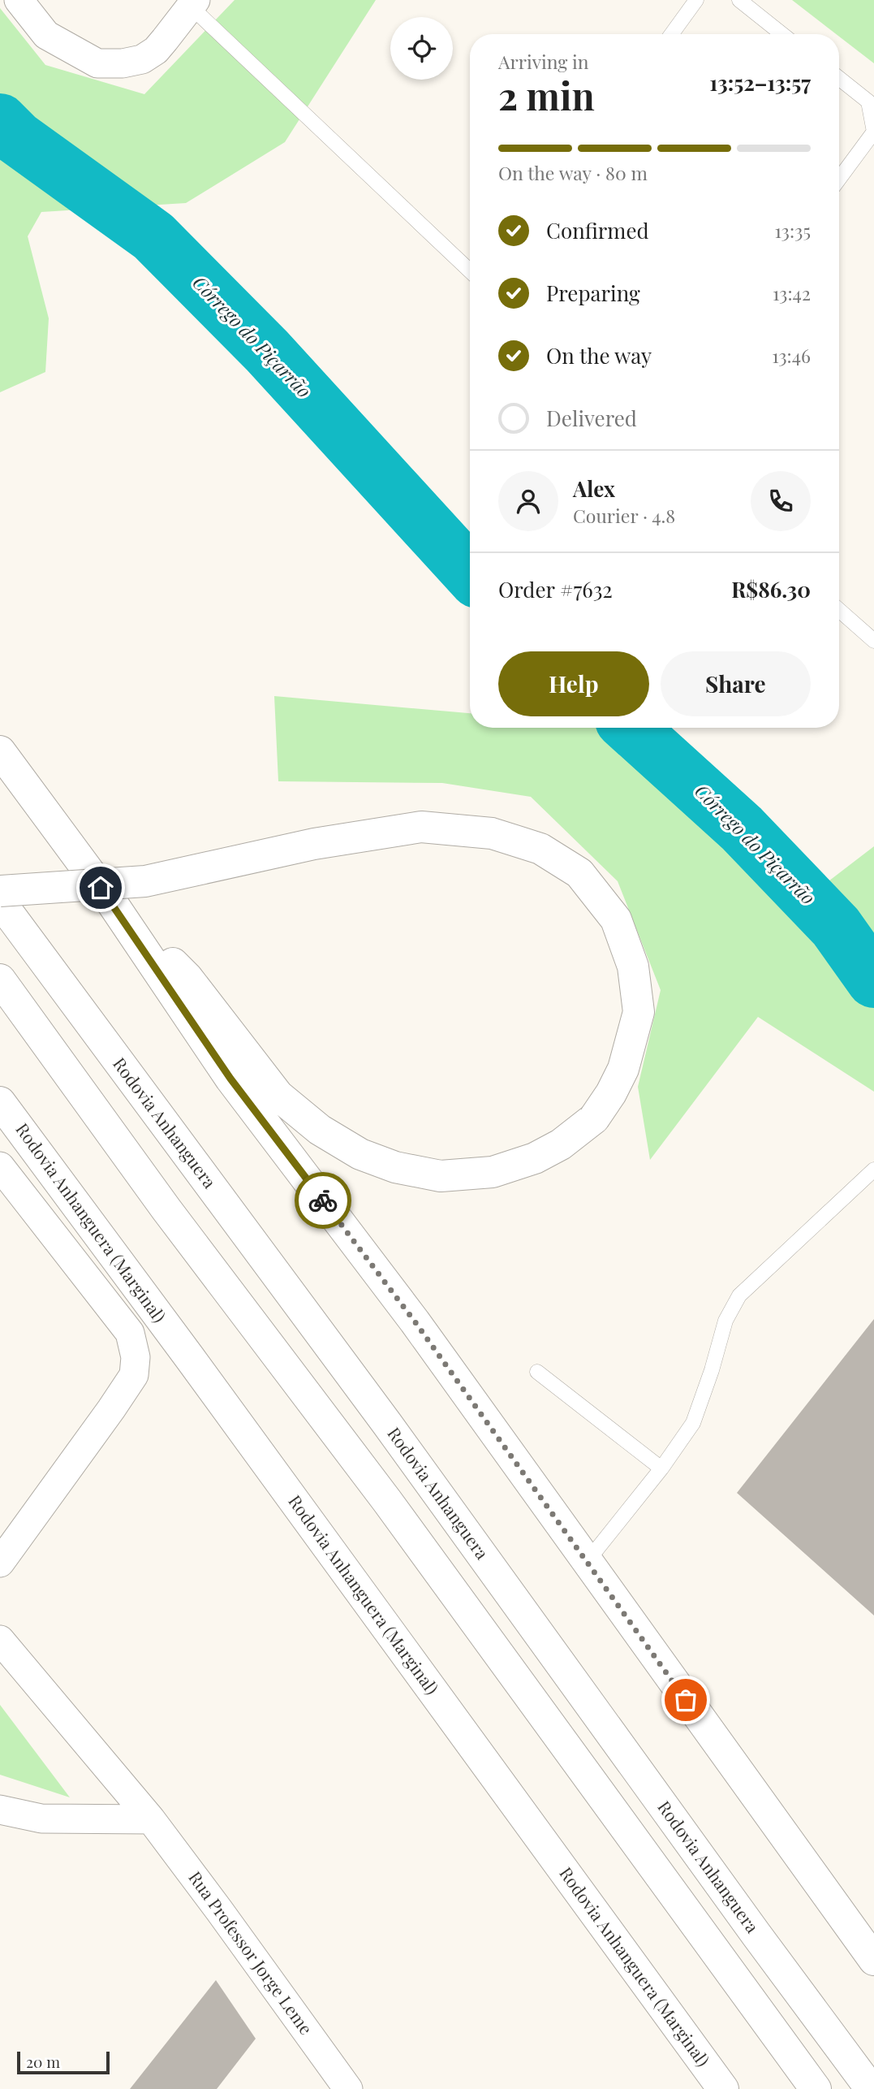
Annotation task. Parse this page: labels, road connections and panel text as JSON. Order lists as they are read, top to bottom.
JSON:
{
  "streets": {
    "highway": ["Rodovia Anhanguera", "Rodovia Anhanguera (Marginal)"],
    "street": ["Rua Professor Jorge Leme"]
  },
  "water": ["Córrego do Piçarrão"],
  "scale_bar": "20 m",
  "page": {
    "heading": ["2 min", "Arriving in", "13:52–13:57"],
    "panel": [
      "Alex",
      "Courier · 4.8",
      "Order #7632",
      "R$86.30"
    ],
    "bar": "On the way · 80 m",
    "list": [
      ["Confirmed", "13:35"],
      ["Preparing", "13:42"],
      ["On the way", "13:46"],
      "Delivered"
    ],
    "buttons": ["Help", "Share"],
    "scale": "20 m"
  }
}
